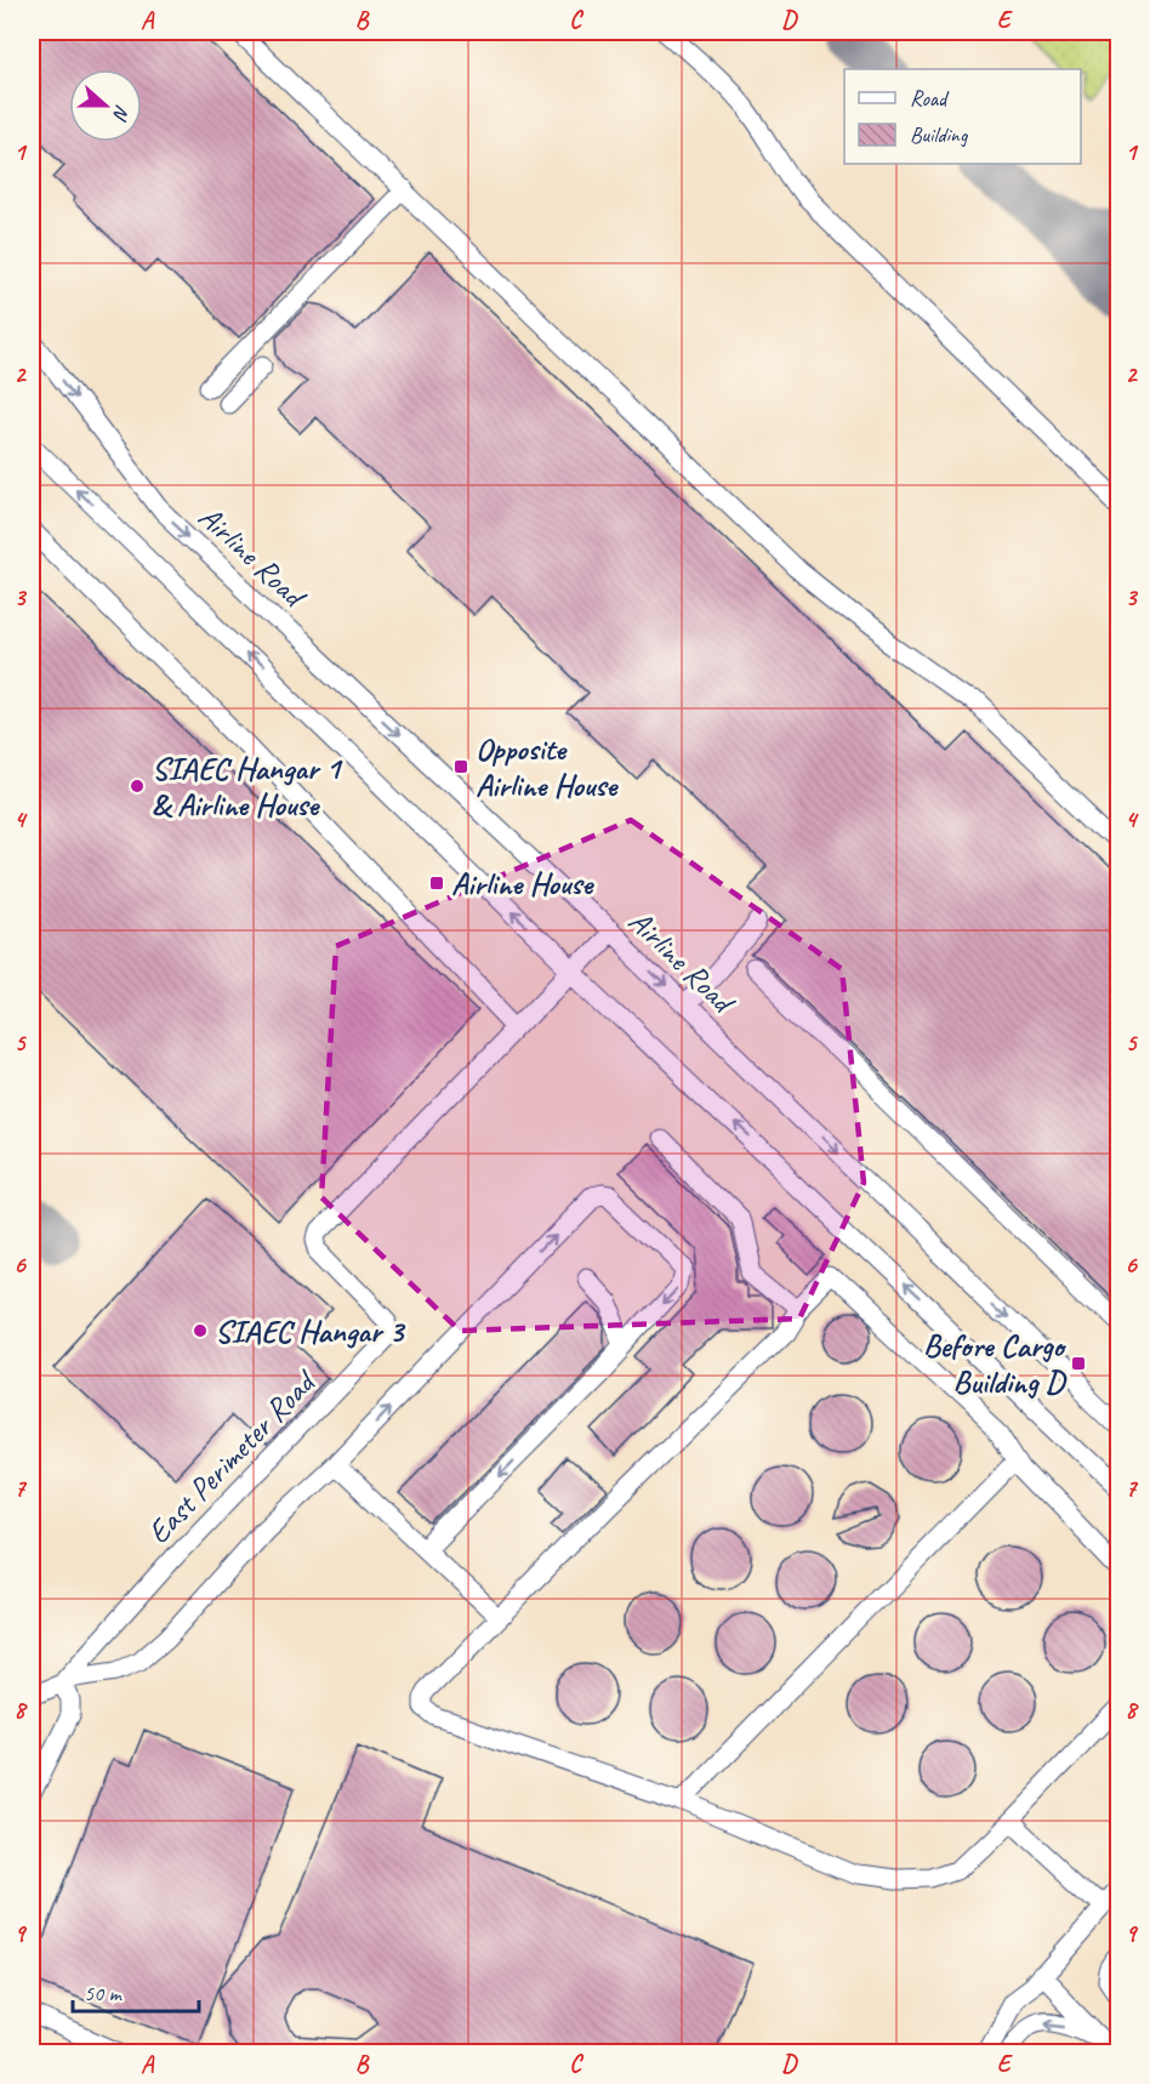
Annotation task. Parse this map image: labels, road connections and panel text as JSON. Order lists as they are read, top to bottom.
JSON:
{
  "streets": {
    "street": ["Airline Road", "East Perimeter Road"]
  },
  "crossings": [
    ["Airline Road", "East Perimeter Road"]
  ],
  "places": {
    "transit": ["Opposite Airline House", "Airline House", "Before Cargo Building D"],
    "other": ["SIAEC Hangar 1 & Airline House", "SIAEC Hangar 3"]
  },
  "legend": ["Road", "Building"],
  "scale_bar": "50 m",
  "north": "right",
  "grid": {
    "columns": [
      "A",
      "B",
      "C",
      "D",
      "E"
    ],
    "rows": [
      "1",
      "2",
      "3",
      "4",
      "5",
      "6",
      "7",
      "8",
      "9"
    ]
  }
}
